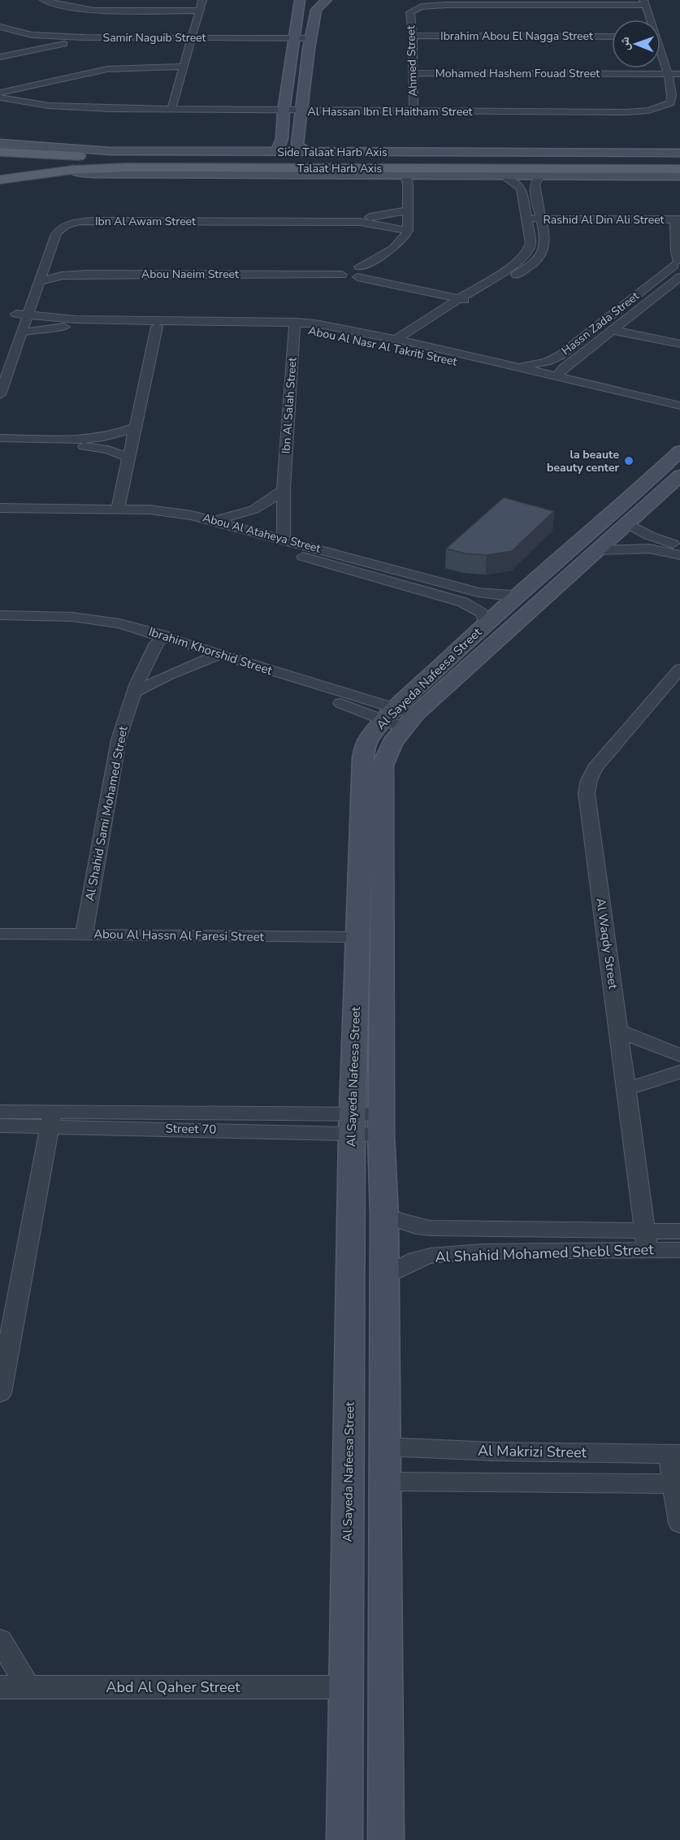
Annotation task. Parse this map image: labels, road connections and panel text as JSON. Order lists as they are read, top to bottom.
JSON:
{
  "streets": {
    "main road": ["Talaat Harb Axis"],
    "street": [
      "Ibrahim Abou El Nagga Street",
      "Samir Naguib Street",
      "Ahmed Street",
      "Mohamed Hashem Fouad Street",
      "Al Hassan Ibn El Haitham Street",
      "Side Talaat Harb Axis",
      "Rashid Al Din Ali Street",
      "Ibn Al Awam Street",
      "Abou Naeim Street",
      "Hassn Zada Street",
      "Abou Al Nasr Al Takriti Street",
      "Ibn Al Salah Street",
      "Abou Al Ataheya Street",
      "Ibrahim Khorshid Street",
      "Al Sayeda Nafeesa Street",
      "Al Shahid Sami Mohamed Street",
      "Abou Al Hassn Al Faresi Street",
      "Al Waqdy Street",
      "Street 70",
      "Al Shahid Mohamed Shebl Street",
      "Al Makrizi Street",
      "Abd Al Qaher Street"
    ]
  },
  "crossings": [
    ["Ibrahim Abou El Nagga Street", "Ahmed Street"],
    ["Ahmed Street", "Mohamed Hashem Fouad Street"],
    ["Ahmed Street", "Al Hassan Ibn El Haitham Street"],
    ["Mohamed Hashem Fouad Street", "Al Hassan Ibn El Haitham Street"],
    ["Side Talaat Harb Axis", "Talaat Harb Axis"],
    ["Rashid Al Din Ali Street", "Hassn Zada Street"],
    ["Ibn Al Awam Street", "Abou Naeim Street"],
    ["Ibn Al Awam Street", "Abou Al Nasr Al Takriti Street"],
    ["Hassn Zada Street", "Abou Al Nasr Al Takriti Street"],
    ["Abou Al Nasr Al Takriti Street", "Ibn Al Salah Street"],
    ["Ibn Al Salah Street", "Abou Al Ataheya Street"],
    ["Abou Al Ataheya Street", "Al Sayeda Nafeesa Street"],
    ["Ibrahim Khorshid Street", "Al Sayeda Nafeesa Street"],
    ["Ibrahim Khorshid Street", "Al Shahid Sami Mohamed Street"],
    ["Al Sayeda Nafeesa Street", "Abou Al Hassn Al Faresi Street"],
    ["Al Sayeda Nafeesa Street", "Street 70"],
    ["Al Sayeda Nafeesa Street", "Al Shahid Mohamed Shebl Street"],
    ["Al Sayeda Nafeesa Street", "Al Makrizi Street"],
    ["Al Sayeda Nafeesa Street", "Abd Al Qaher Street"],
    ["Al Shahid Sami Mohamed Street", "Abou Al Hassn Al Faresi Street"],
    ["Al Waqdy Street", "Al Shahid Mohamed Shebl Street"]
  ],
  "places": ["la beaute beauty center"],
  "north": "left"
}
